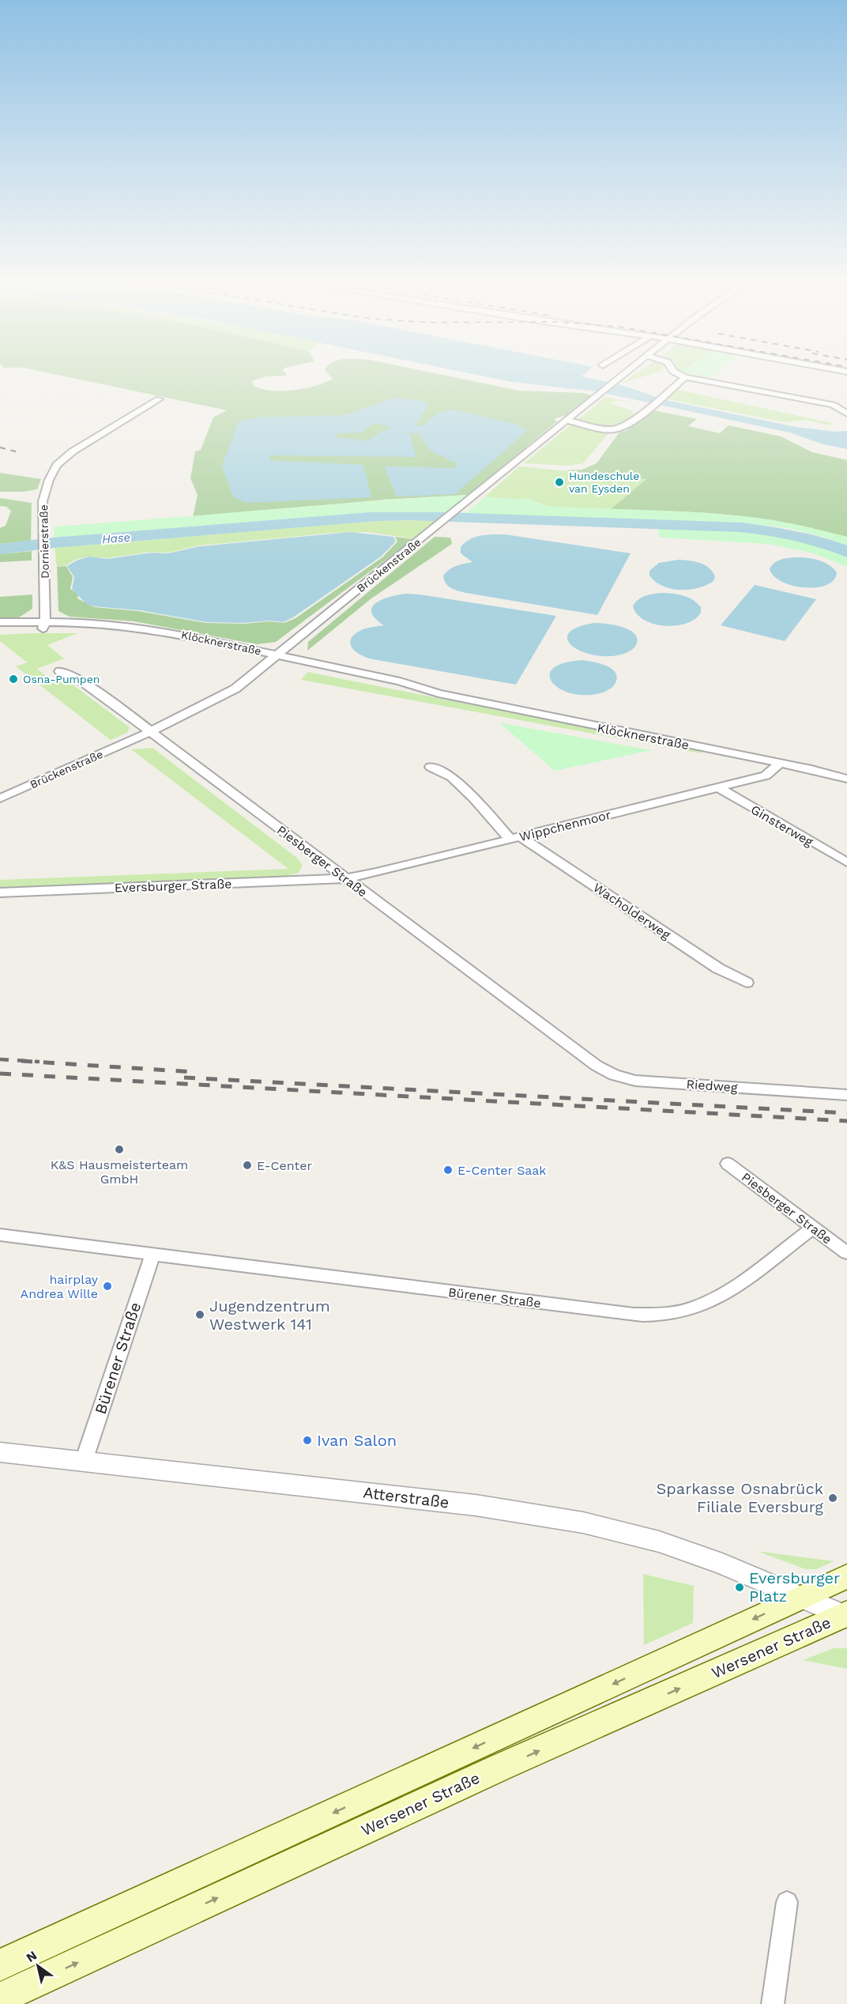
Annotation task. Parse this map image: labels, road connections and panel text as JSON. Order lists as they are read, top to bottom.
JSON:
{
  "streets": {
    "main road": ["Wersener Straße"],
    "street": [
      "Dornierstraße",
      "Brückenstraße",
      "Klöcknerstraße",
      "Wippchenmoor",
      "Ginsterweg",
      "Piesberger Straße",
      "Eversburger Straße",
      "Wacholderweg",
      "Riedweg",
      "Bürener Straße",
      "Atterstraße"
    ]
  },
  "crossings": [
    ["Dornierstraße", "Klöcknerstraße"],
    ["Brückenstraße", "Klöcknerstraße"],
    ["Brückenstraße", "Piesberger Straße"],
    ["Klöcknerstraße", "Wippchenmoor"],
    ["Wippchenmoor", "Ginsterweg"],
    ["Wippchenmoor", "Piesberger Straße"],
    ["Wippchenmoor", "Eversburger Straße"],
    ["Wippchenmoor", "Wacholderweg"],
    ["Piesberger Straße", "Eversburger Straße"],
    ["Piesberger Straße", "Riedweg"],
    ["Piesberger Straße", "Bürener Straße"],
    ["Bürener Straße", "Atterstraße"],
    ["Atterstraße", "Wersener Straße"]
  ],
  "water": ["Hase"],
  "places": [
    "Hundeschule van Eysden",
    "Osna-Pumpen",
    "K&S Hausmeisterteam GmbH",
    "E-Center",
    "E-Center Saak",
    "hairplay Andrea Wille",
    "Jugendzentrum Westwerk 141",
    "Ivan Salon",
    "Sparkasse Osnabrück Filiale Eversburg",
    "Eversburger Platz"
  ],
  "north": "top left"
}
